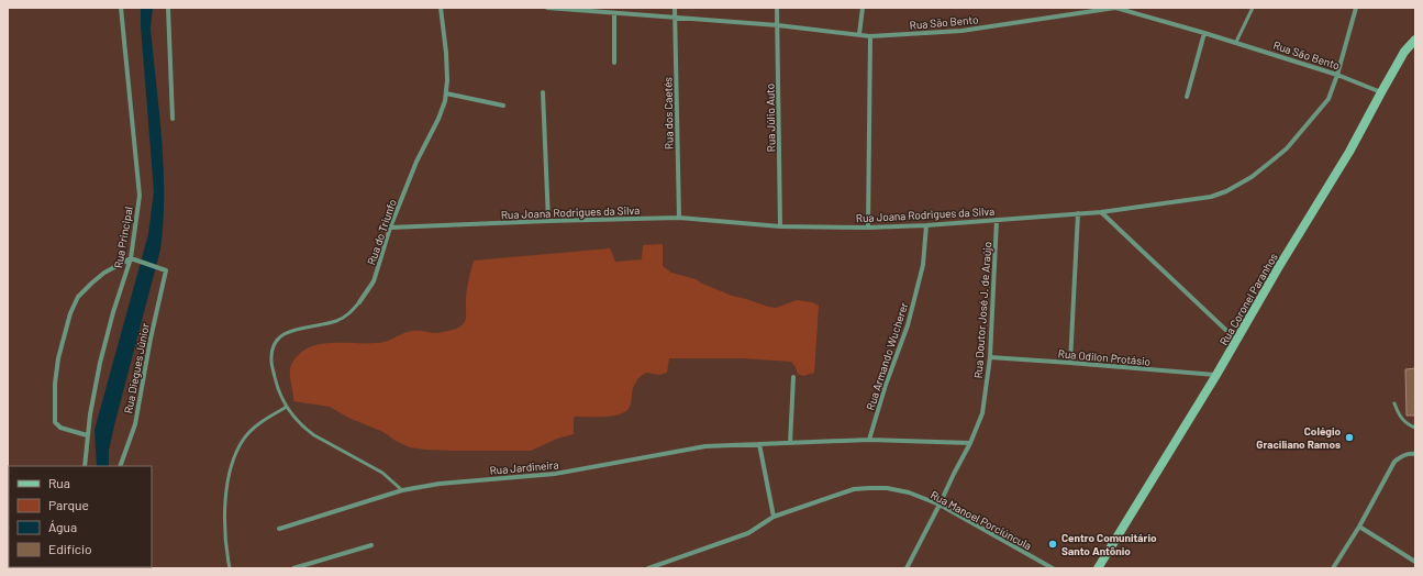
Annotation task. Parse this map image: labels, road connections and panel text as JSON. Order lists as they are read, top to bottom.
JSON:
{
  "streets": {
    "street": [
      "Rua São Bento",
      "Rua dos Caetés",
      "Rua Júlio Auto",
      "Rua Joana Rodrigues da Silva",
      "Rua do Triunfo",
      "Rua Principal",
      "Rua Coronel Paranhos",
      "Rua Doutor José J. de Araújo",
      "Rua Armando Wucherer",
      "Rua Odilon Protásio",
      "Rua Diegues Júnior",
      "Rua Jardineira",
      "Rua Manoel Porciúncula"
    ]
  },
  "crossings": [
    ["Rua São Bento", "Rua dos Caetés"],
    ["Rua São Bento", "Rua Júlio Auto"],
    ["Rua São Bento", "Rua Joana Rodrigues da Silva"],
    ["Rua São Bento", "Rua Coronel Paranhos"],
    ["Rua dos Caetés", "Rua Joana Rodrigues da Silva"],
    ["Rua Júlio Auto", "Rua Joana Rodrigues da Silva"],
    ["Rua Joana Rodrigues da Silva", "Rua do Triunfo"],
    ["Rua Joana Rodrigues da Silva", "Rua Doutor José J. de Araújo"],
    ["Rua Joana Rodrigues da Silva", "Rua Armando Wucherer"],
    ["Rua Principal", "Rua Diegues Júnior"],
    ["Rua Coronel Paranhos", "Rua Odilon Protásio"],
    ["Rua Doutor José J. de Araújo", "Rua Odilon Protásio"],
    ["Rua Doutor José J. de Araújo", "Rua Jardineira"],
    ["Rua Doutor José J. de Araújo", "Rua Manoel Porciúncula"],
    ["Rua Armando Wucherer", "Rua Jardineira"]
  ],
  "places": ["Colégio Graciliano Ramos", "Centro Comunitário Santo Antônio"],
  "legend": [
    "Rua",
    "Parque",
    "Água",
    "Edifício"
  ]
}
